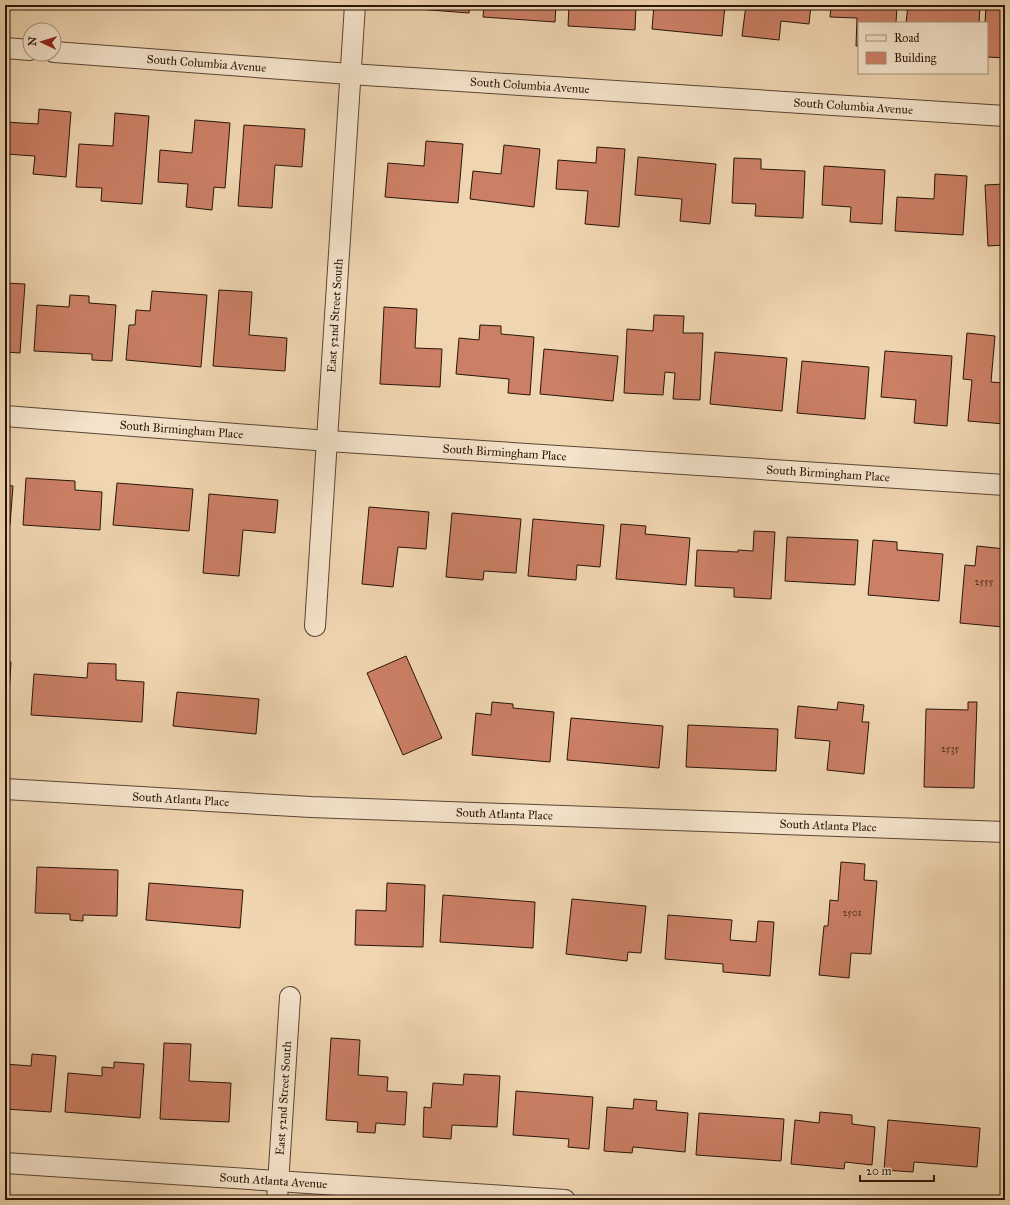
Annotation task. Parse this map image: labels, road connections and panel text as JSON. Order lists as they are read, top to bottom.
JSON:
{
  "streets": {
    "street": [
      "South Columbia Avenue",
      "East 52nd Street South",
      "South Birmingham Place",
      "South Atlanta Place",
      "South Atlanta Avenue"
    ]
  },
  "crossings": [
    ["South Columbia Avenue", "East 52nd Street South"],
    ["East 52nd Street South", "South Birmingham Place"],
    ["East 52nd Street South", "South Atlanta Avenue"]
  ],
  "house_numbers": ["2555", "2535", "2501"],
  "legend": ["Road", "Building"],
  "scale_bar": "20 m",
  "north": "left"
}
